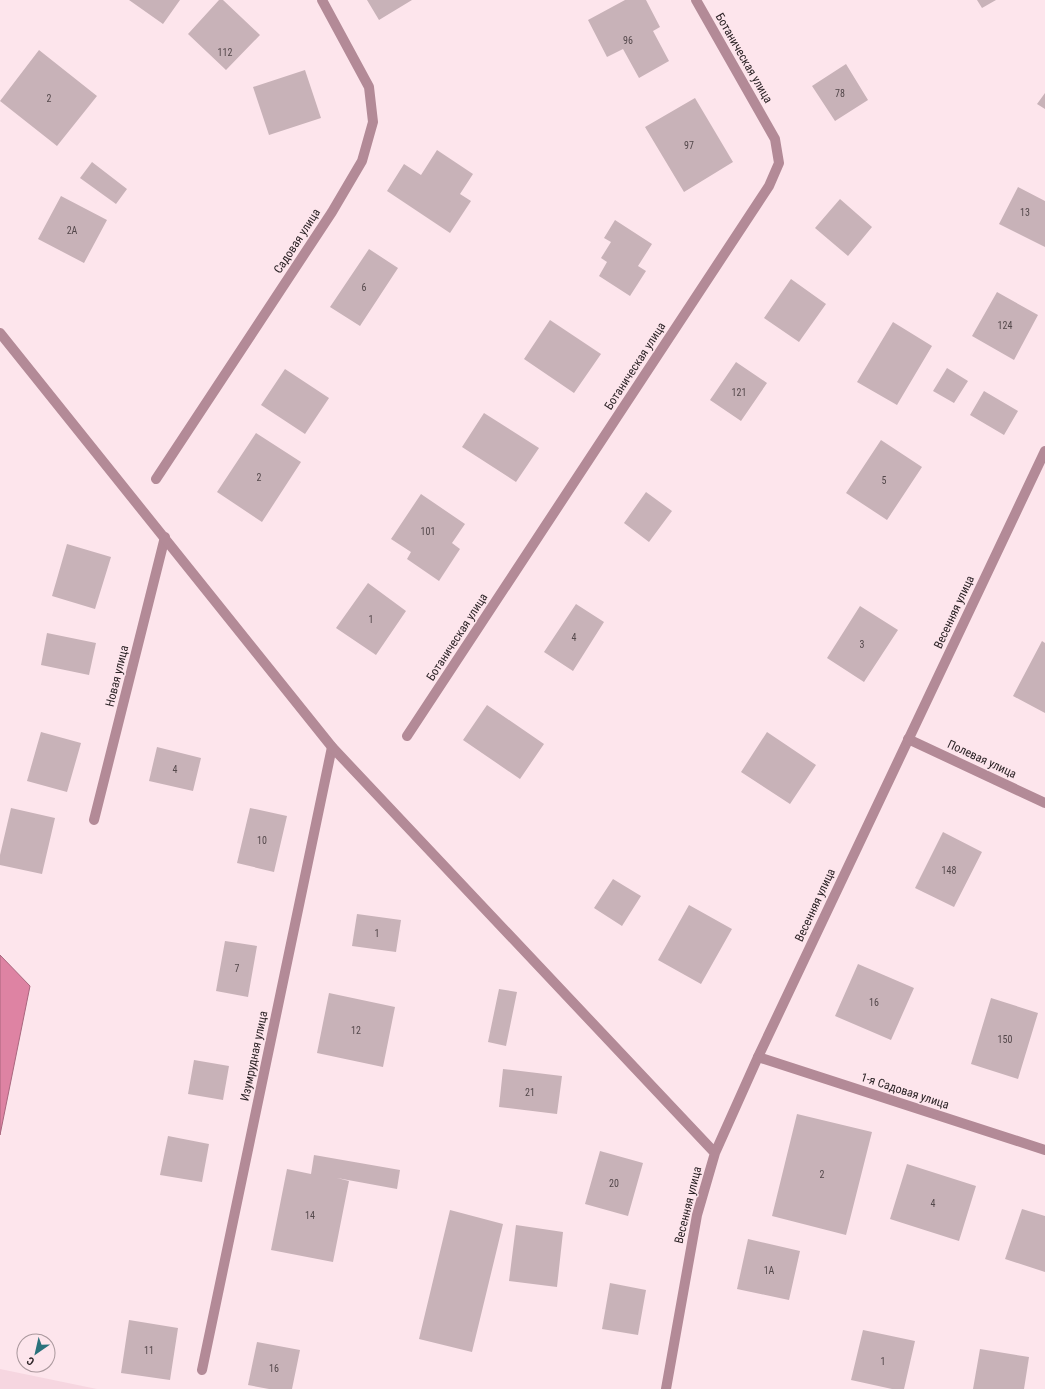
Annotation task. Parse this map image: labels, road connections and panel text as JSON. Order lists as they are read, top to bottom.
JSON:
{
  "streets": {
    "street": [
      "Ботаническая улица",
      "Садовая улица",
      "Весенняя улица",
      "Новая улица",
      "Полевая улица",
      "Изумрудная улица",
      "1-я Садовая улица"
    ]
  },
  "crossings": [
    ["Весенняя улица", "Полевая улица"],
    ["Весенняя улица", "1-я Садовая улица"]
  ],
  "house_numbers": [
    "96",
    "112",
    "78",
    "2",
    "97",
    "13",
    "2А",
    "6",
    "124",
    "121",
    "2",
    "5",
    "101",
    "1",
    "4",
    "3",
    "4",
    "10",
    "148",
    "1",
    "7",
    "16",
    "12",
    "150",
    "21",
    "2",
    "20",
    "4",
    "14",
    "1А",
    "11",
    "1",
    "16"
  ],
  "north": "bottom left"
}
